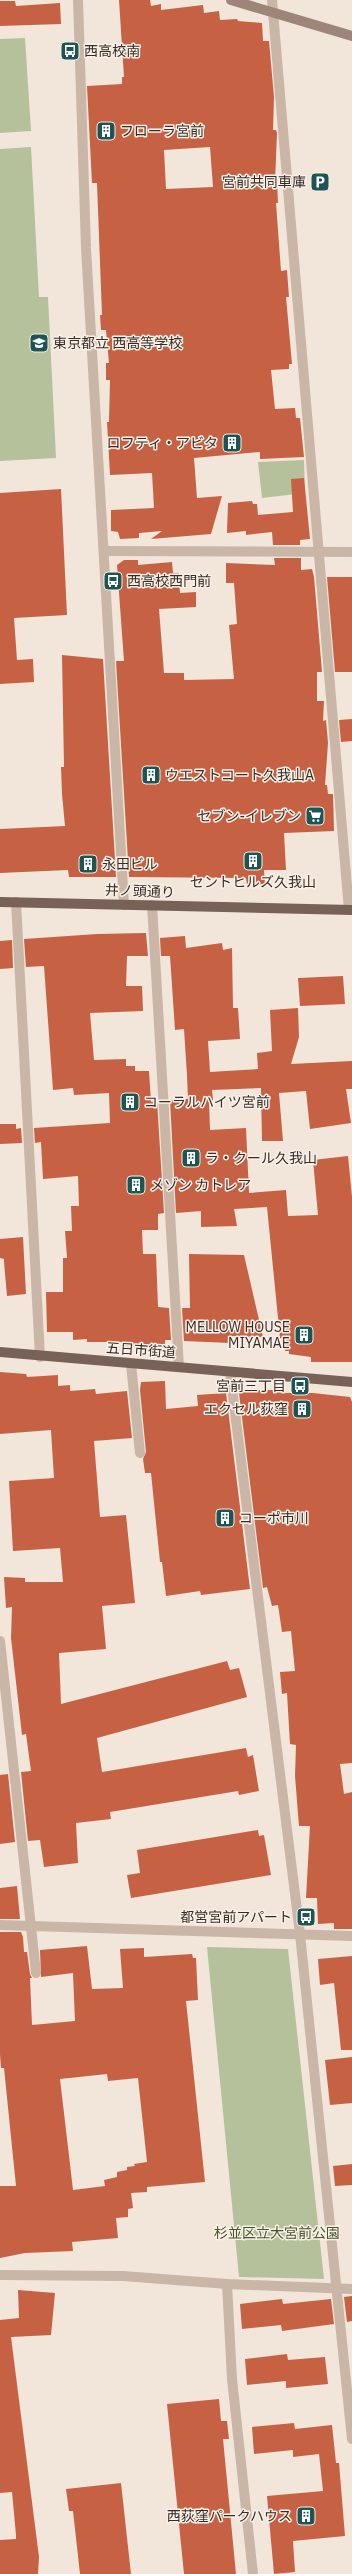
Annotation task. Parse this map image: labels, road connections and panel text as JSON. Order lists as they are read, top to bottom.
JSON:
{
  "streets": {
    "main road": ["井ノ頭通り", "五日市街道"]
  },
  "parks": ["杉並区立大宮前公園"],
  "places": {
    "bus stop": [
      "西高校南",
      "西高校西門前",
      "宮前三丁目",
      "都営宮前アパート"
    ],
    "building": [
      "フローラ宮前",
      "ロフティ・アビタ",
      "ウエストコート久我山A",
      "セントヒルズ久我山",
      "永田ビル",
      "コーラルハイツ宮前",
      "ラ・クール久我山",
      "メゾン カトレア",
      "MELLOW HOUSE MIYAMAE",
      "エクセル荻窪",
      "コーポ市川",
      "西荻窪パークハウス"
    ],
    "parking": ["宮前共同車庫"],
    "school or university": ["東京都立 西高等学校"],
    "supermarket": ["セブン-イレブン"]
  }
}
